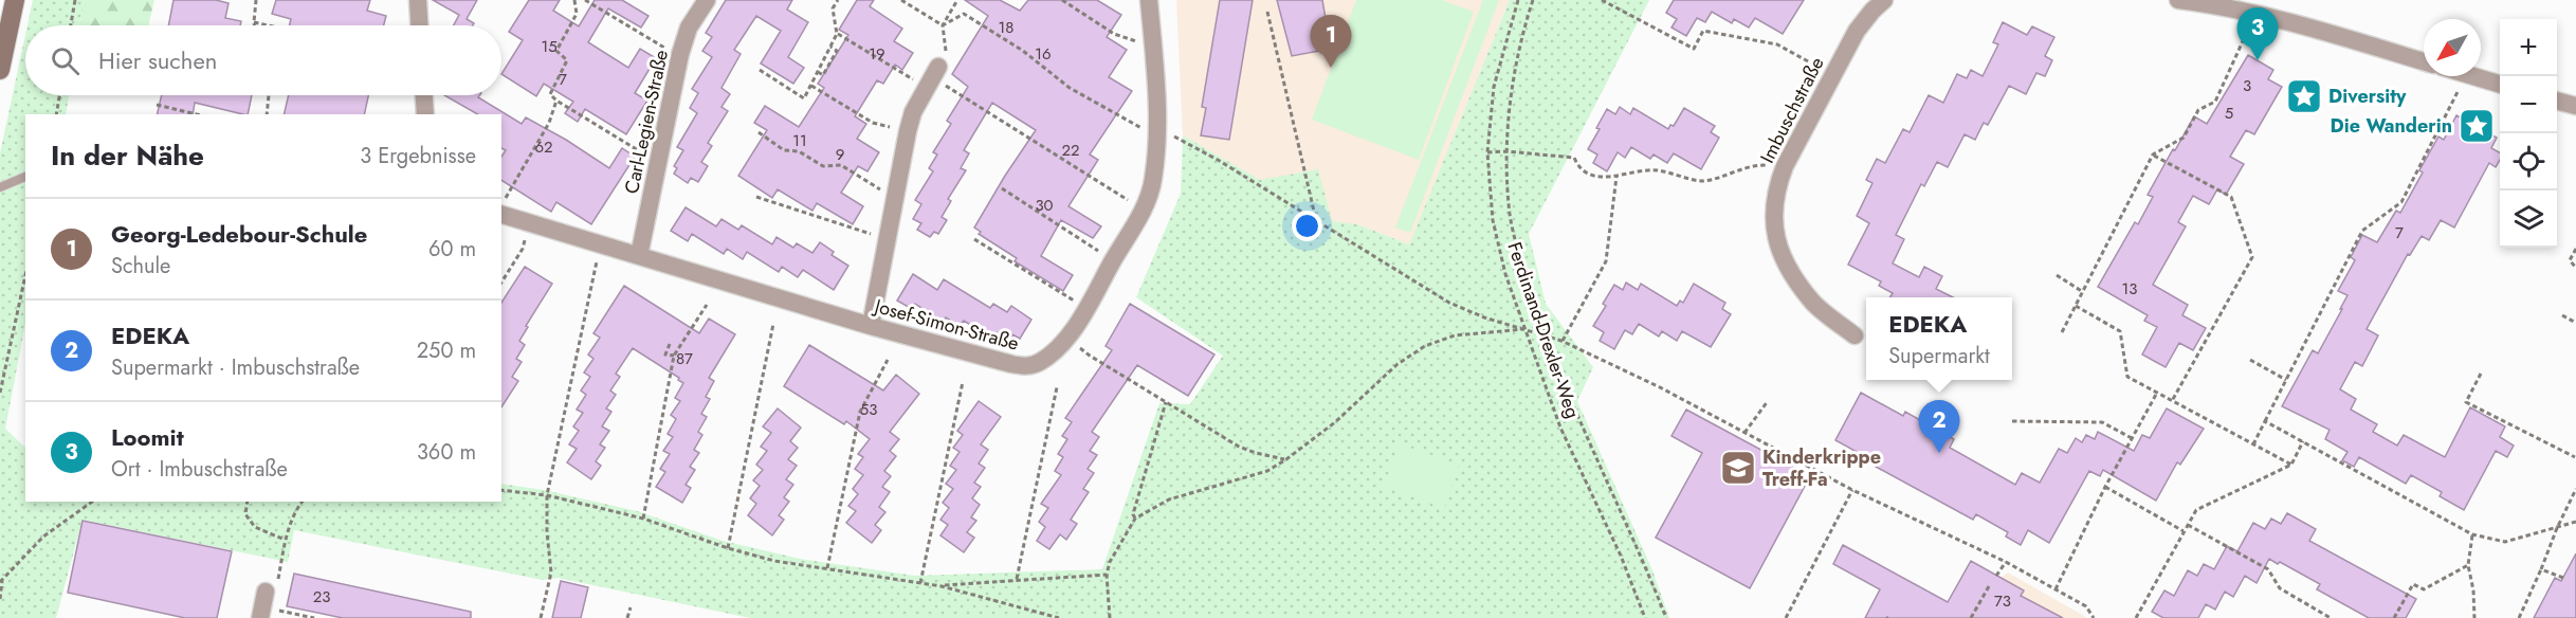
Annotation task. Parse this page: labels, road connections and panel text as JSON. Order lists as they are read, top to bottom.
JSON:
{
  "streets": {
    "street": ["Imbuschstraße", "Carl-Legien-Straße", "Josef-Simon-Straße"],
    "path": ["Ferdinand-Drexler-Weg"]
  },
  "crossings": [
    ["Carl-Legien-Straße", "Josef-Simon-Straße"]
  ],
  "places": {
    "place": ["Diversity", "Die Wanderin"],
    "school or university": ["Kinderkrippe Treff-Fa"]
  },
  "house_numbers": [
    "18",
    "15",
    "19",
    "16",
    "7",
    "3",
    "5",
    "11",
    "62",
    "22",
    "9",
    "30",
    "7",
    "13",
    "87",
    "53",
    "23",
    "73"
  ],
  "north": "bottom left",
  "page": {
    "pins": ["3", "1", "2"],
    "map_buttons": ["+", "−"],
    "search": "Hier suchen",
    "heading": ["In der Nähe", "3 Ergebnisse"],
    "list": [
      {
        "mark": "1",
        "name": "Georg-Ledebour-Schule",
        "note": "Schule",
        "value": "60 m"
      },
      {
        "mark": "2",
        "name": "EDEKA",
        "note": "Supermarkt · Imbuschstraße",
        "value": "250 m"
      },
      {
        "mark": "3",
        "name": "Loomit",
        "note": "Ort · Imbuschstraße",
        "value": "360 m"
      }
    ],
    "popup": ["EDEKA", "Supermarkt"]
  }
}
